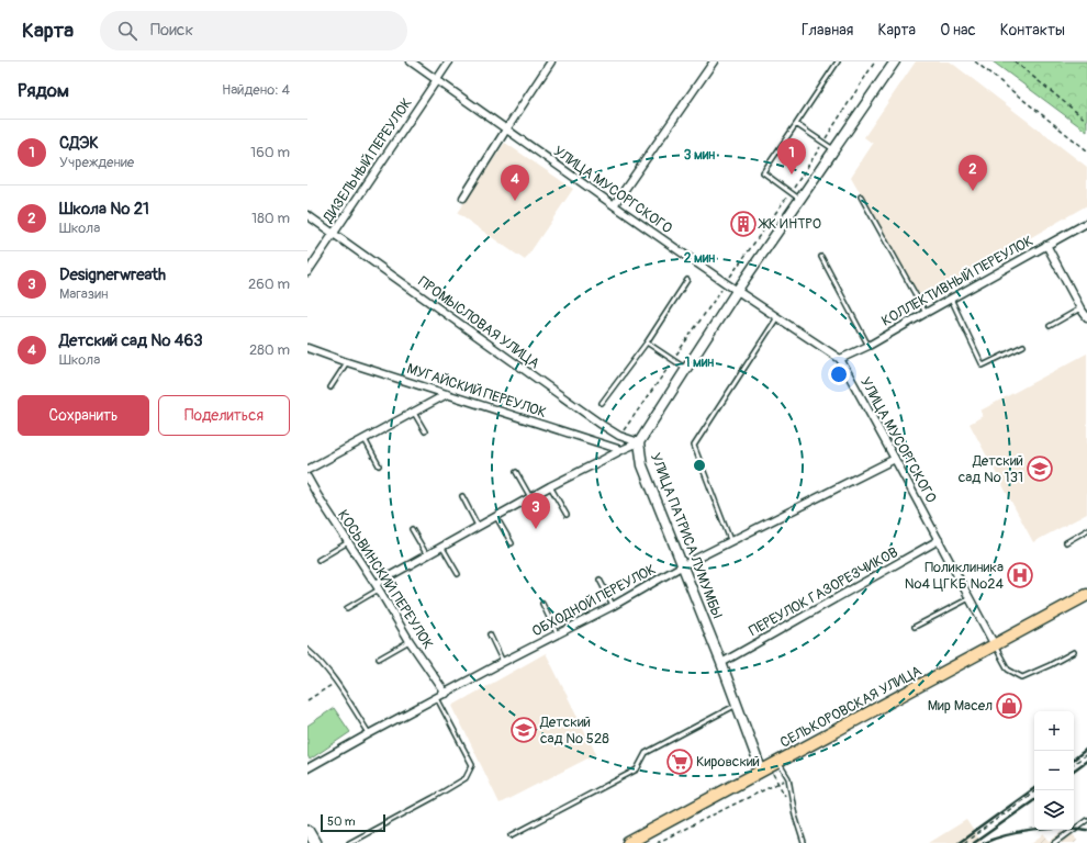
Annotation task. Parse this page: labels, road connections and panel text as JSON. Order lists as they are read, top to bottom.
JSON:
{
  "streets": {
    "main road": ["СЕЛЬКОРОВСКАЯ УЛИЦА"],
    "street": [
      "ДИЗЕЛЬНЫЙ ПЕРЕУЛОК",
      "УЛИЦА МУСОРГСКОГО",
      "КОЛЛЕКТИВНЫЙ ПЕРЕУЛОК",
      "ПРОМЫСЛОВАЯ УЛИЦА",
      "МУГАЙСКИЙ ПЕРЕУЛОК",
      "УЛИЦА ПАТРИСА ЛУМУМБЫ",
      "КОСЬВИНСКИЙ ПЕРЕУЛОК",
      "ПЕРЕУЛОК ГАЗОРЕЗЧИКОВ",
      "ОБХОДНОЙ ПЕРЕУЛОК"
    ]
  },
  "crossings": [
    ["ДИЗЕЛЬНЫЙ ПЕРЕУЛОК", "УЛИЦА МУСОРГСКОГО"],
    ["ДИЗЕЛЬНЫЙ ПЕРЕУЛОК", "ПРОМЫСЛОВАЯ УЛИЦА"],
    ["УЛИЦА МУСОРГСКОГО", "КОЛЛЕКТИВНЫЙ ПЕРЕУЛОК"],
    ["УЛИЦА МУСОРГСКОГО", "УЛИЦА ПАТРИСА ЛУМУМБЫ"],
    ["УЛИЦА МУСОРГСКОГО", "ПЕРЕУЛОК ГАЗОРЕЗЧИКОВ"],
    ["УЛИЦА МУСОРГСКОГО", "ОБХОДНОЙ ПЕРЕУЛОК"],
    ["УЛИЦА МУСОРГСКОГО", "СЕЛЬКОРОВСКАЯ УЛИЦА"],
    ["ПРОМЫСЛОВАЯ УЛИЦА", "УЛИЦА ПАТРИСА ЛУМУМБЫ"],
    ["УЛИЦА ПАТРИСА ЛУМУМБЫ", "ПЕРЕУЛОК ГАЗОРЕЗЧИКОВ"],
    ["УЛИЦА ПАТРИСА ЛУМУМБЫ", "ОБХОДНОЙ ПЕРЕУЛОК"],
    ["УЛИЦА ПАТРИСА ЛУМУМБЫ", "СЕЛЬКОРОВСКАЯ УЛИЦА"],
    ["КОСЬВИНСКИЙ ПЕРЕУЛОК", "ОБХОДНОЙ ПЕРЕУЛОК"]
  ],
  "places": {
    "building": ["ЖК ИНТРО"],
    "school or university": ["Детский сад № 131", "Детский сад № 528"],
    "hospital": ["Поликлиника №4 ЦГКБ №24"],
    "shop": ["Мир Масел"],
    "supermarket": ["Кировский"]
  },
  "scale_bar": "50 m",
  "page": {
    "header": "Карта",
    "search": "Поиск",
    "nav": [
      "Главная",
      "Карта",
      "О нас",
      "Контакты"
    ],
    "heading": ["Рядом", "Найдено: 4"],
    "list": [
      {
        "mark": "1",
        "name": "СДЭК",
        "note": "Учреждение",
        "value": "160 m"
      },
      {
        "mark": "2",
        "name": "Школа № 21",
        "note": "Школа",
        "value": "180 m"
      },
      {
        "mark": "3",
        "name": "Designerwreath",
        "note": "Магазин",
        "value": "260 m"
      },
      {
        "mark": "4",
        "name": "Детский сад № 463",
        "note": "Школа",
        "value": "280 m"
      }
    ],
    "pins": [
      "1",
      "2",
      "4",
      "3"
    ],
    "buttons": ["Сохранить", "Поделиться"],
    "map_buttons": ["+", "−"],
    "scale": "50 m"
  },
  "rings": ["3 мин", "2 мин", "1 мин"]
}
